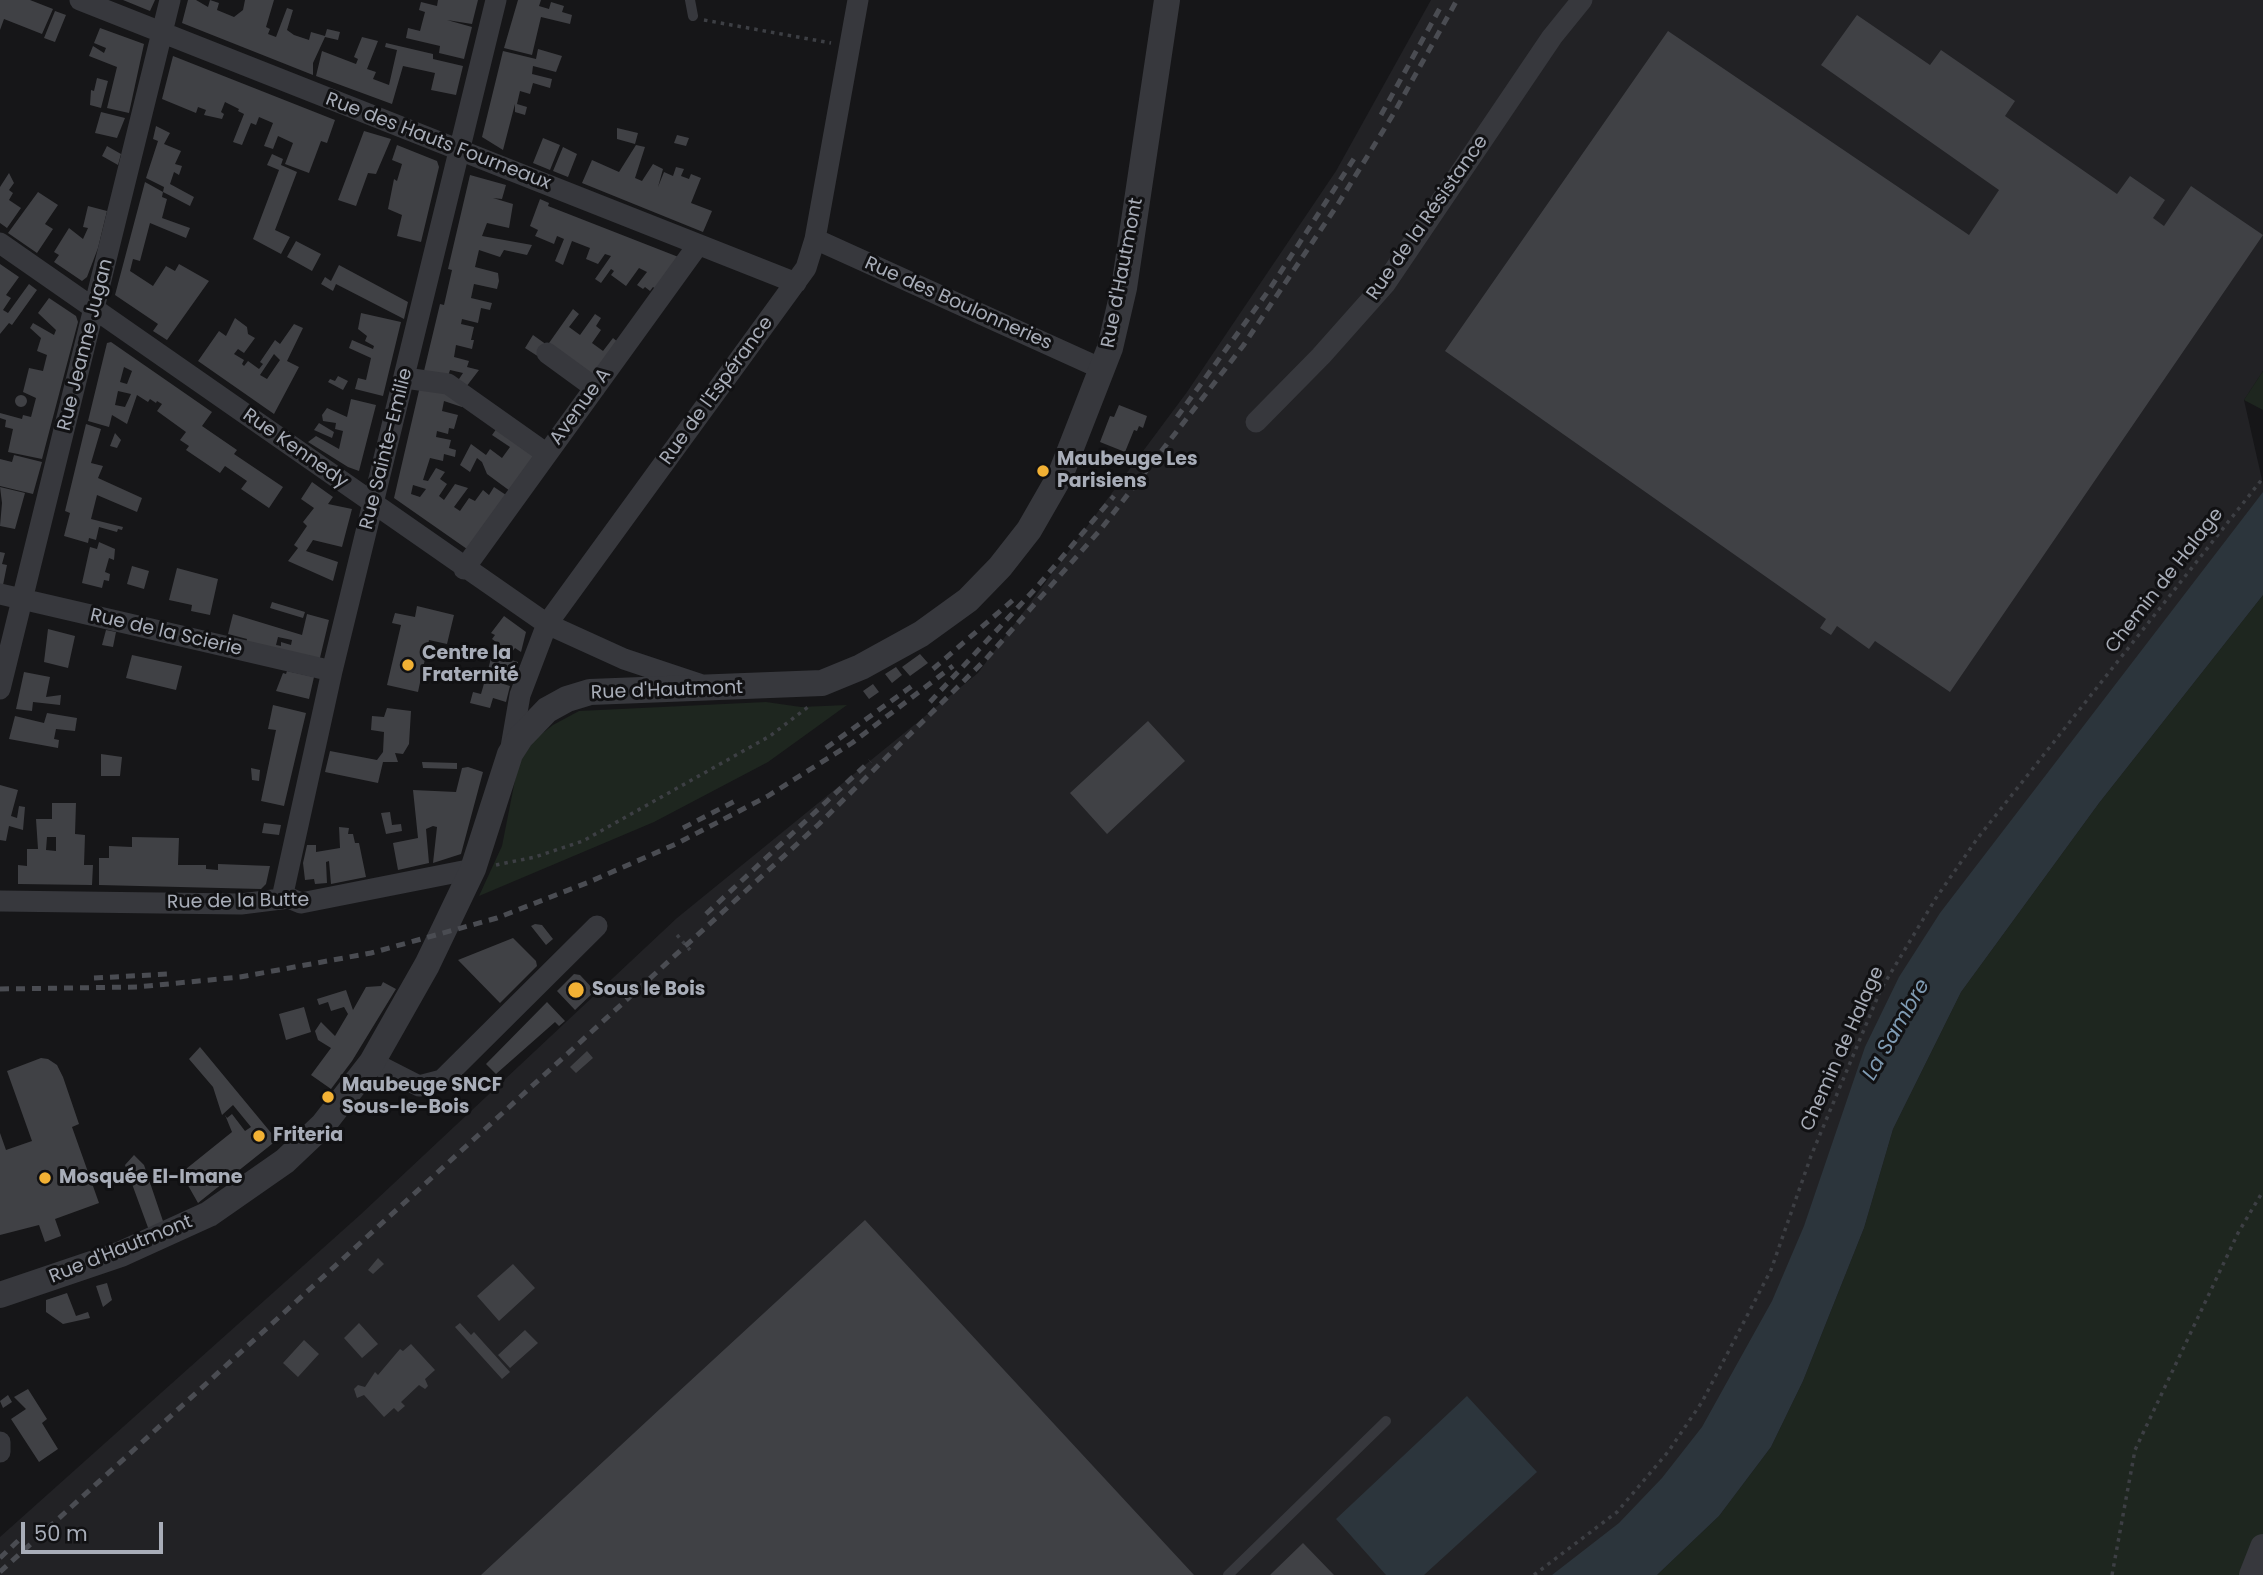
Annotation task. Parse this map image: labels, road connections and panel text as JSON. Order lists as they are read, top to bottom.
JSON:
{
  "streets": {
    "street": [
      "Rue des Hauts Fourneaux",
      "Rue de la Résistance",
      "Rue d'Hautmont",
      "Rue des Boulonneries",
      "Rue Jeanne Jugan",
      "Rue de l'Espérance",
      "Avenue A",
      "Rue Kennedy",
      "Rue Sainte-Emilie",
      "Rue de la Scierie",
      "Rue de la Butte"
    ],
    "path": ["Chemin de Halage"]
  },
  "crossings": [
    ["Rue des Hauts Fourneaux", "Rue Jeanne Jugan"],
    ["Rue des Hauts Fourneaux", "Rue de l'Espérance"],
    ["Rue des Hauts Fourneaux", "Avenue A"],
    ["Rue des Hauts Fourneaux", "Rue Sainte-Emilie"],
    ["Rue d'Hautmont", "Rue des Boulonneries"],
    ["Rue d'Hautmont", "Rue de l'Espérance"],
    ["Rue d'Hautmont", "Rue Kennedy"],
    ["Rue d'Hautmont", "Rue de la Butte"],
    ["Rue des Boulonneries", "Rue de l'Espérance"],
    ["Rue Jeanne Jugan", "Rue Kennedy"],
    ["Rue Jeanne Jugan", "Rue de la Scierie"],
    ["Rue de l'Espérance", "Rue Kennedy"],
    ["Avenue A", "Rue Kennedy"],
    ["Rue Kennedy", "Rue Sainte-Emilie"],
    ["Rue Sainte-Emilie", "Rue de la Scierie"],
    ["Rue Sainte-Emilie", "Rue de la Butte"]
  ],
  "water": ["La Sambre"],
  "places": [
    "Maubeuge Les Parisiens",
    "Centre la Fraternité",
    "Sous le Bois",
    "Maubeuge SNCF Sous-le-Bois",
    "Friteria",
    "Mosquée El-Imane"
  ],
  "scale_bar": "50 m"
}
